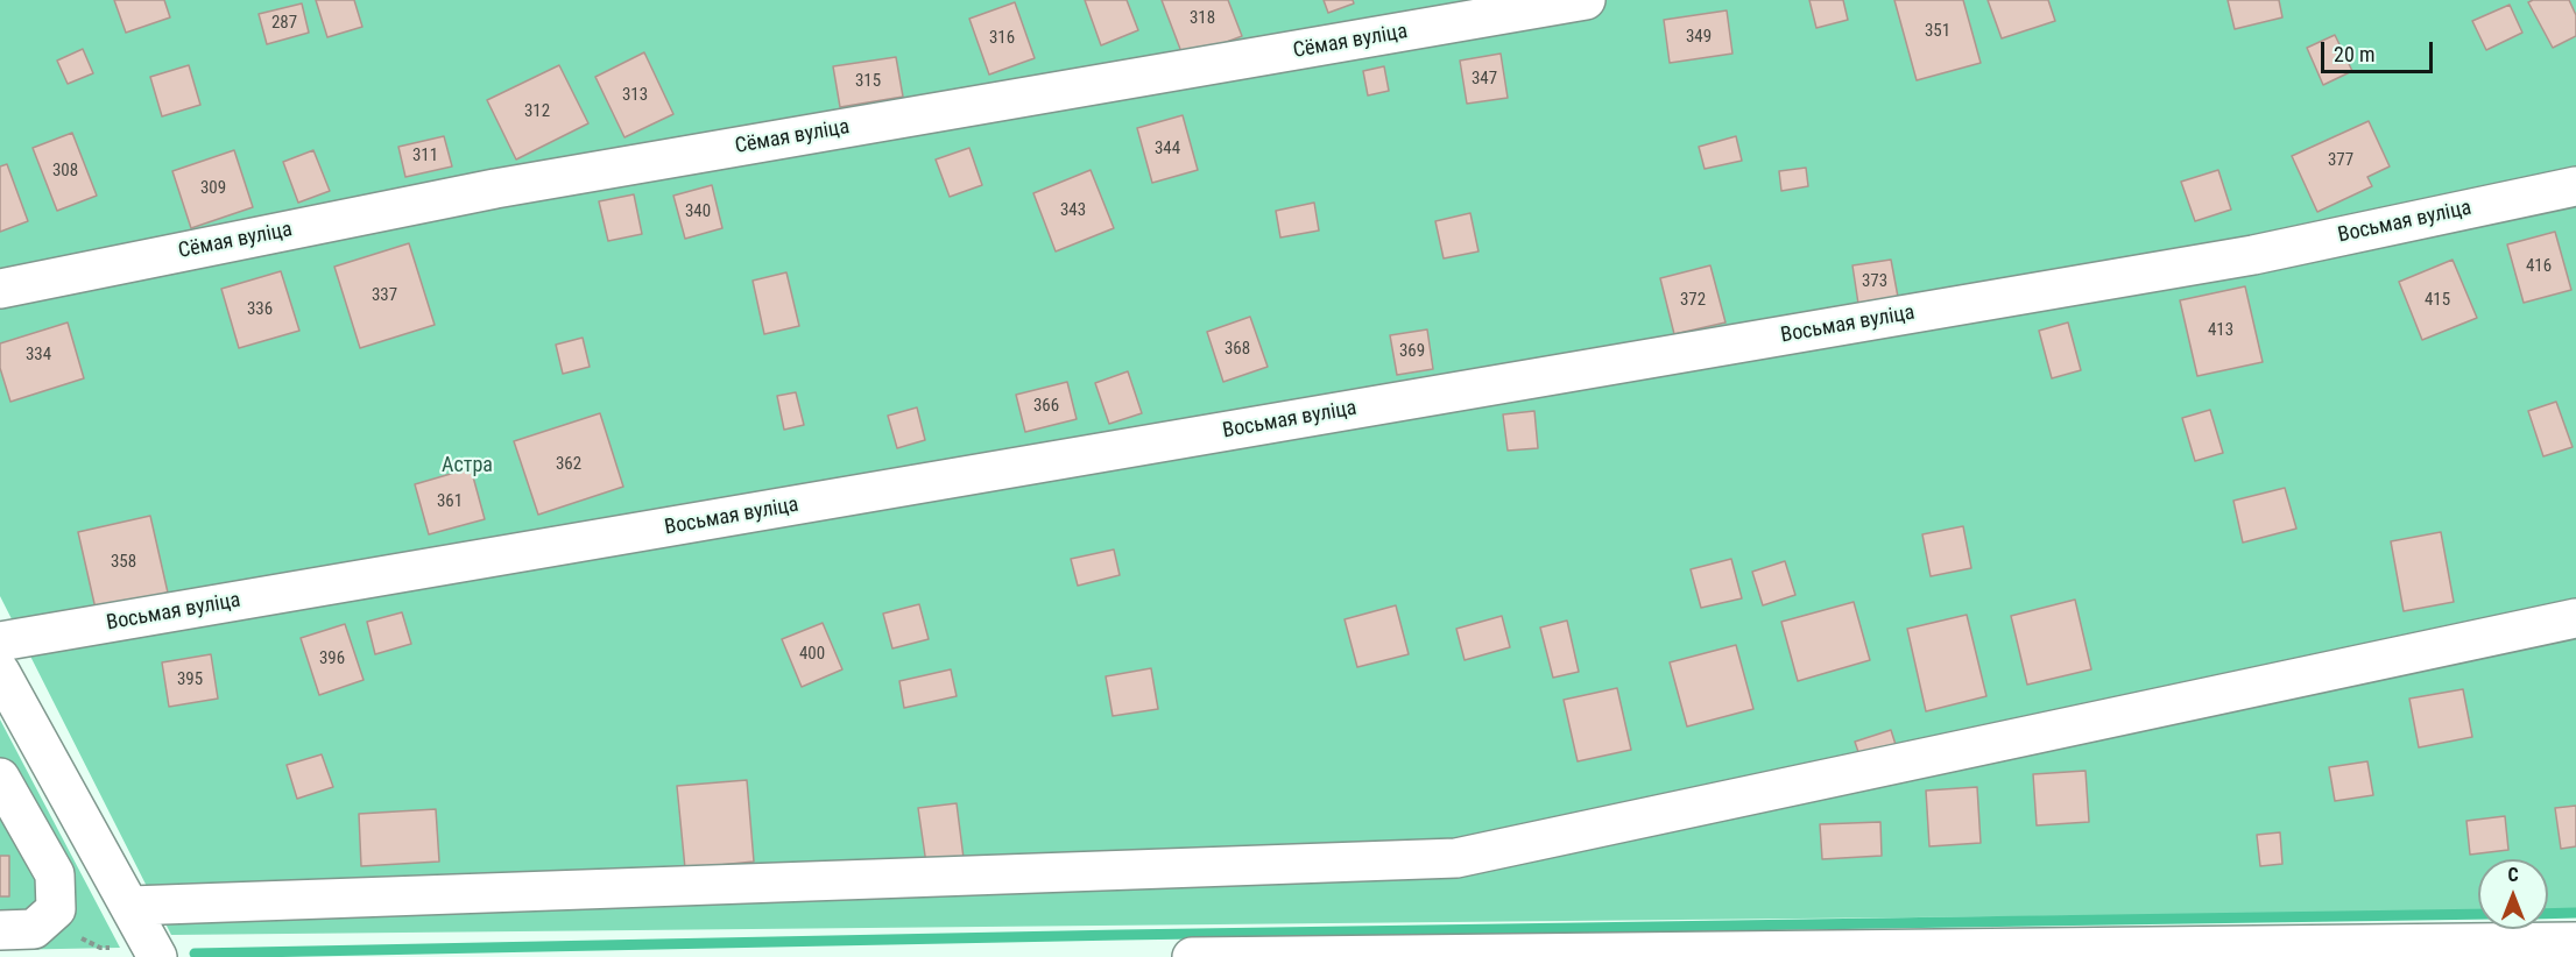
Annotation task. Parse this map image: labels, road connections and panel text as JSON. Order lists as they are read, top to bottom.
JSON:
{
  "streets": {
    "street": ["Сёмая вуліца", "Восьмая вуліца"]
  },
  "parks": ["Астра"],
  "house_numbers": [
    "318",
    "287",
    "351",
    "349",
    "316",
    "347",
    "315",
    "313",
    "312",
    "344",
    "311",
    "377",
    "308",
    "309",
    "343",
    "340",
    "416",
    "373",
    "337",
    "372",
    "415",
    "336",
    "413",
    "368",
    "369",
    "334",
    "366",
    "362",
    "361",
    "358",
    "400",
    "396",
    "395"
  ],
  "scale_bar": "20 m",
  "north": "top"
}
